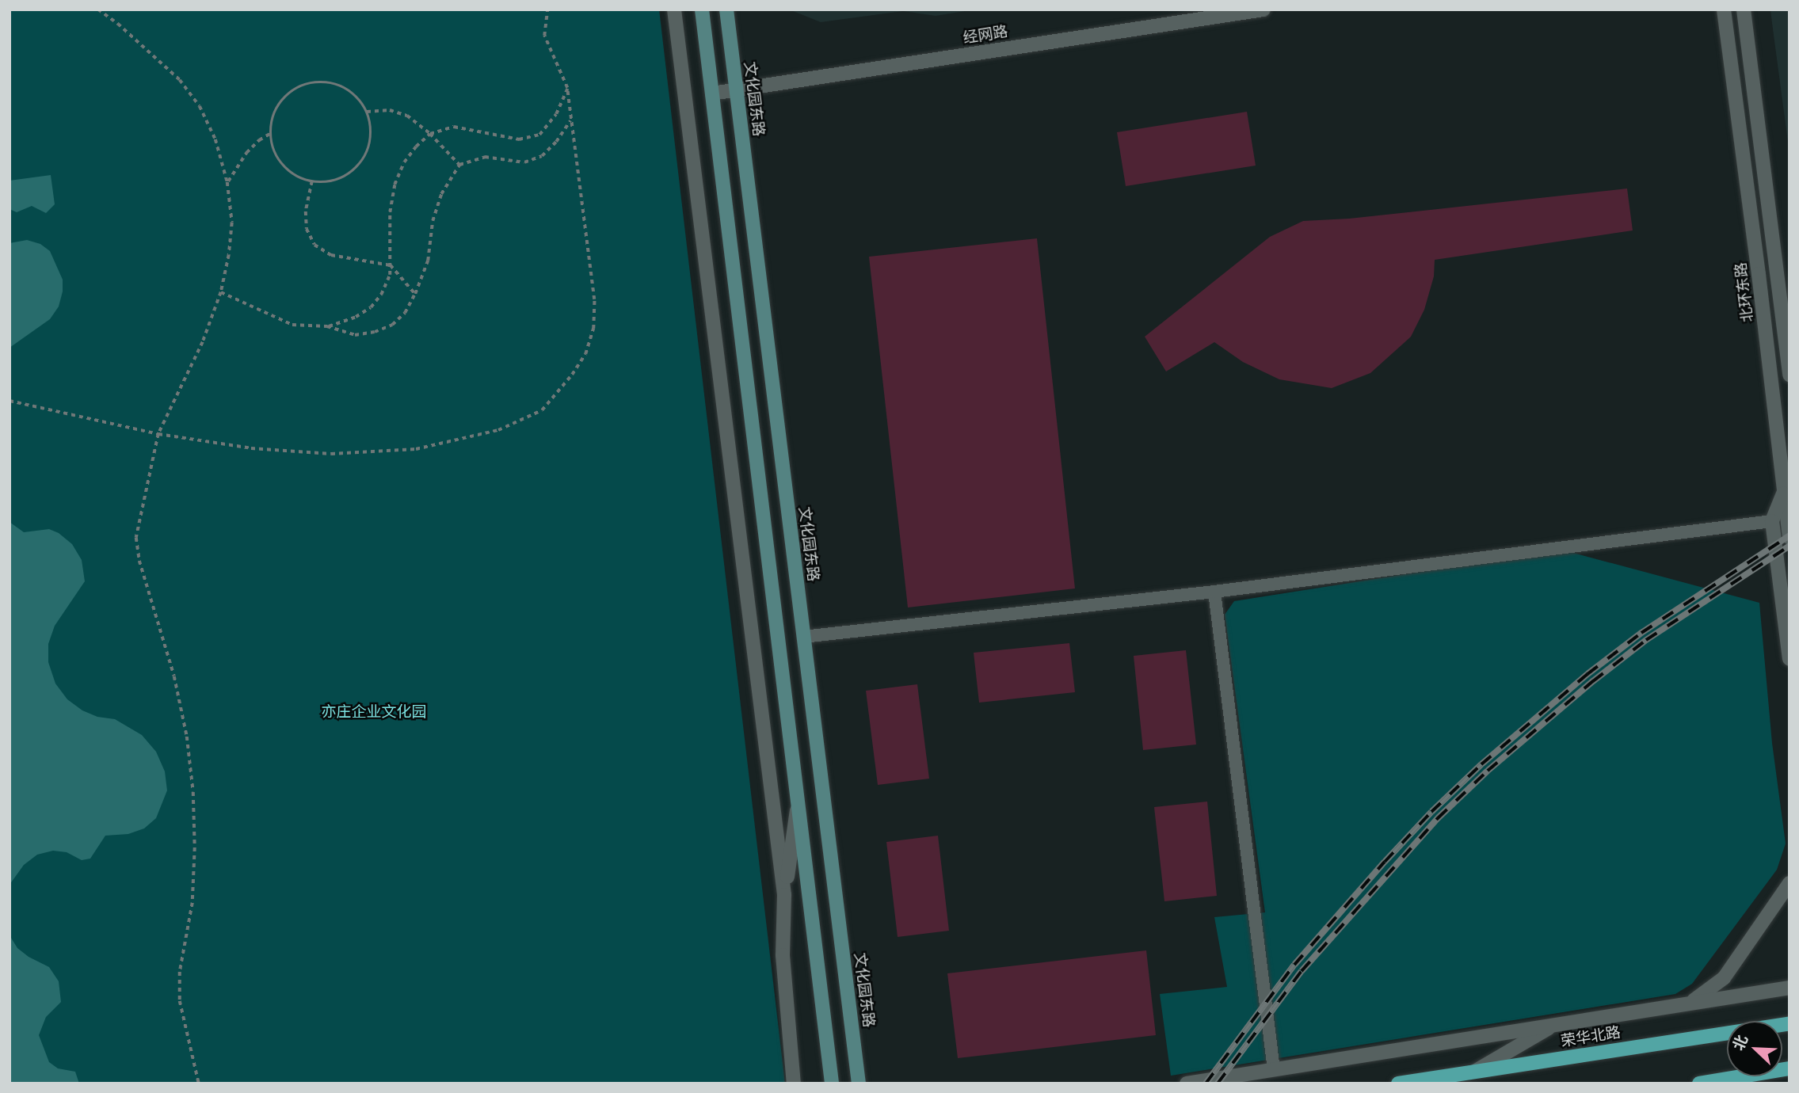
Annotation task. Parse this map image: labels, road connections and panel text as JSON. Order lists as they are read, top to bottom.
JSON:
{
  "streets": {
    "main road": ["文化园东路", "荣华北路"],
    "street": ["经网路", "北环东路"]
  },
  "crossings": [
    ["经网路", "文化园东路"]
  ],
  "parks": ["亦庄企业文化园"],
  "north": "top left"
}
